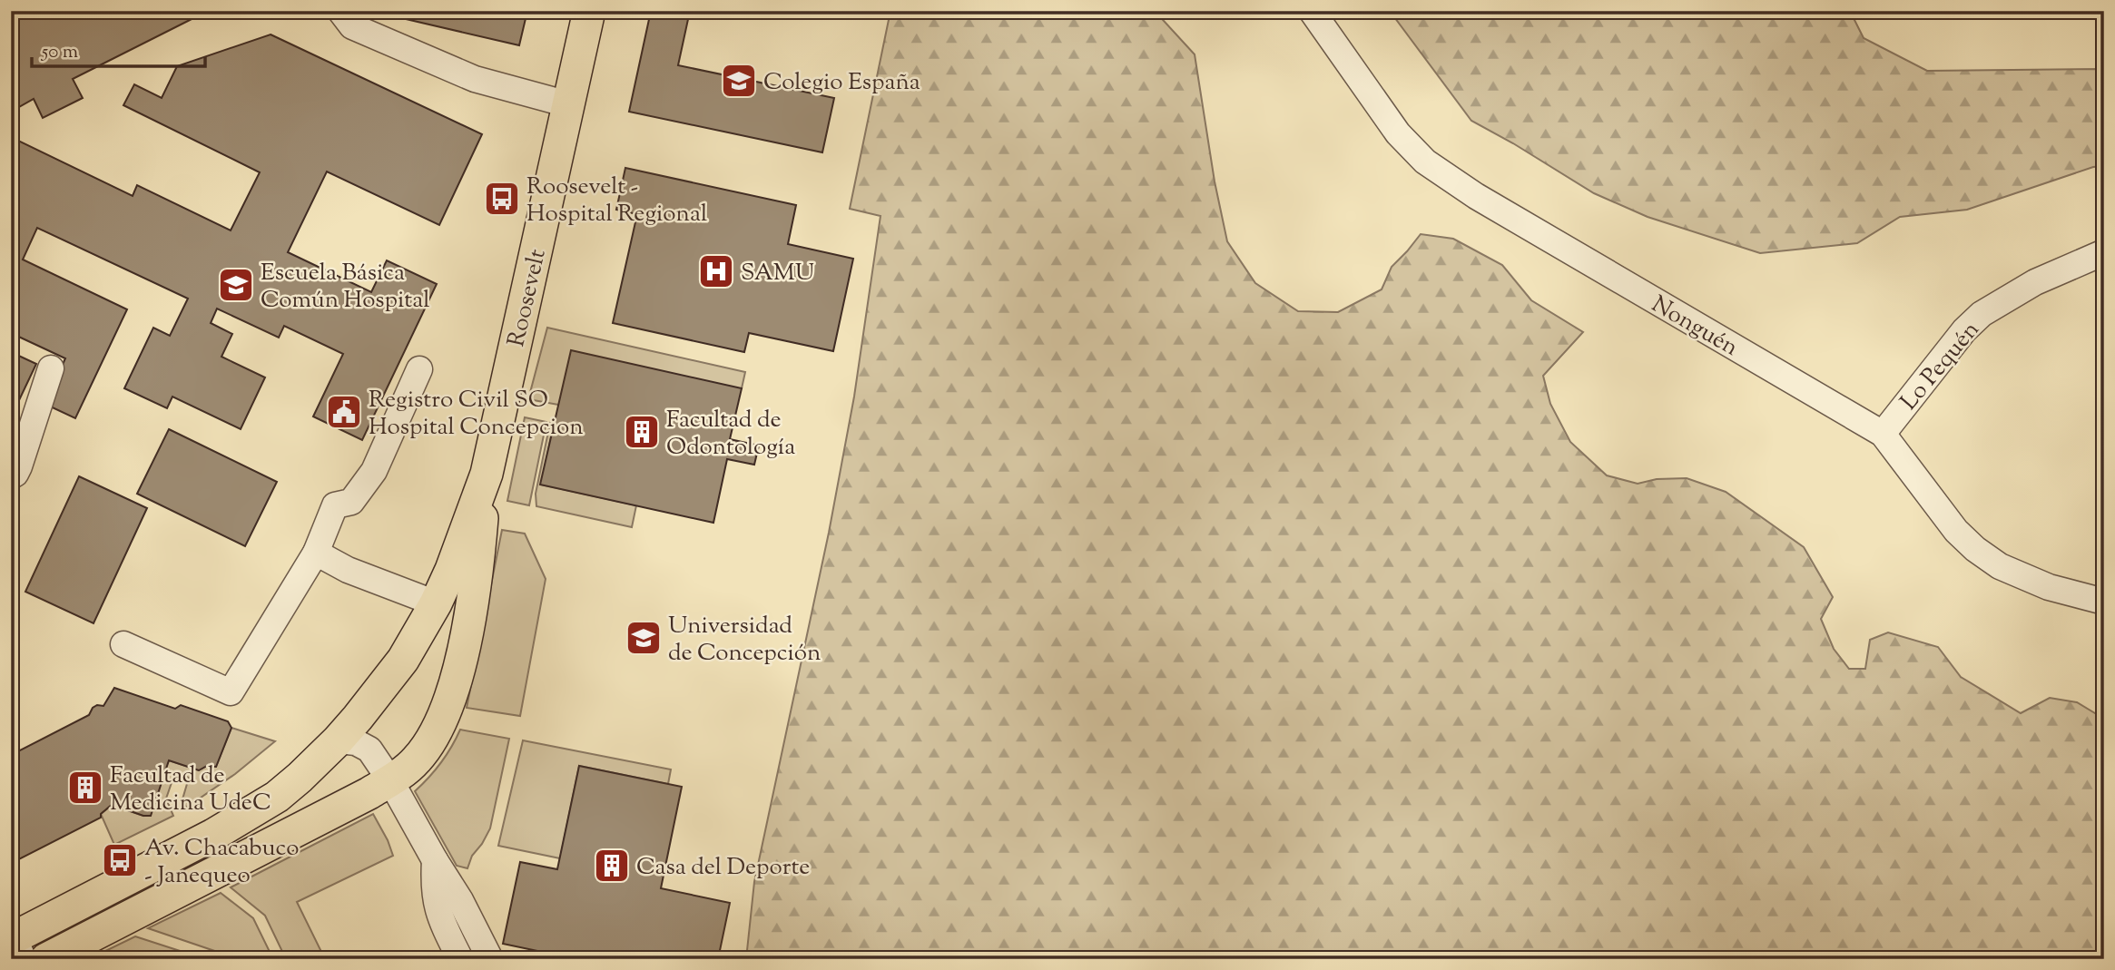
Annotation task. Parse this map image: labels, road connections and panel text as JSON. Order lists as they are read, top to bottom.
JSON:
{
  "streets": {
    "main road": ["Roosevelt"],
    "street": ["Nonguén", "Lo Pequén"]
  },
  "crossings": [
    ["Nonguén", "Lo Pequén"]
  ],
  "places": {
    "school or university": ["Colegio España", "Escuela Básica Común Hospital", "Universidad de Concepción"],
    "bus stop": ["Roosevelt - Hospital Regional", "Av. Chacabuco - Janequeo"],
    "hospital": ["SAMU"],
    "public building": ["Registro Civil SO Hospital Concepcion"],
    "building": ["Facultad de Odontología", "Facultad de Medicina UdeC", "Casa del Deporte"]
  },
  "scale_bar": "50 m"
}
